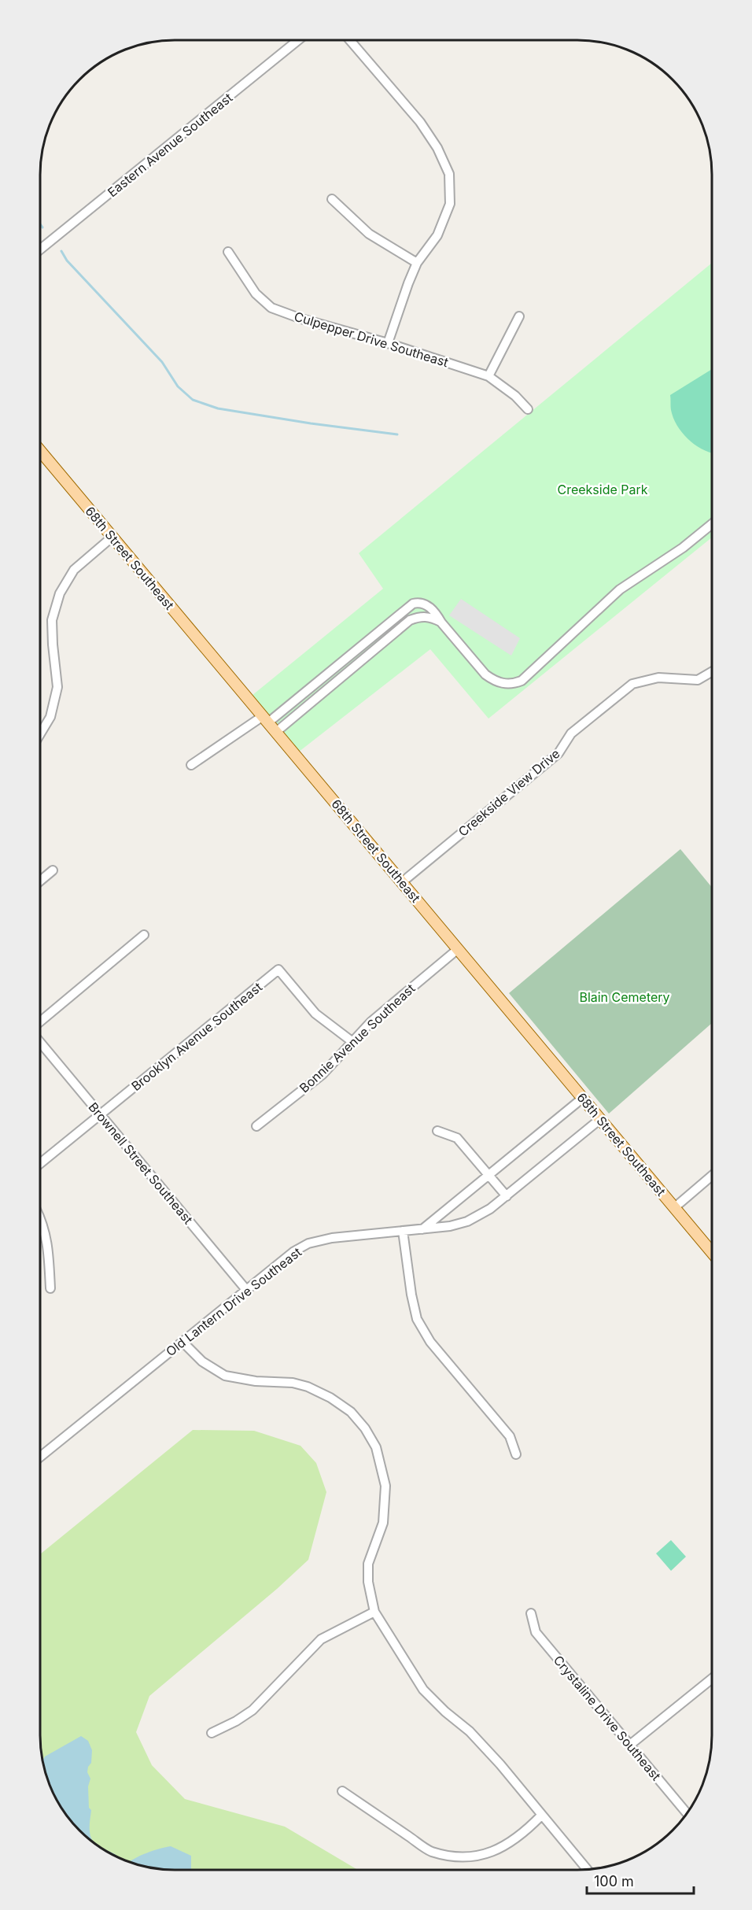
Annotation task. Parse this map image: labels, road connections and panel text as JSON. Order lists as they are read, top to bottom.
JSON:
{
  "streets": {
    "main road": ["68th Street Southeast"],
    "street": [
      "Eastern Avenue Southeast",
      "Culpepper Drive Southeast",
      "Creekside View Drive",
      "Brooklyn Avenue Southeast",
      "Bonnie Avenue Southeast",
      "Brownell Street Southeast",
      "Old Lantern Drive Southeast",
      "Crystaline Drive Southeast"
    ]
  },
  "crossings": [
    ["68th Street Southeast", "Creekside View Drive"],
    ["68th Street Southeast", "Bonnie Avenue Southeast"],
    ["68th Street Southeast", "Old Lantern Drive Southeast"],
    ["Brooklyn Avenue Southeast", "Bonnie Avenue Southeast"],
    ["Brooklyn Avenue Southeast", "Brownell Street Southeast"],
    ["Brownell Street Southeast", "Old Lantern Drive Southeast"]
  ],
  "parks": ["Creekside Park", "Blain Cemetery"],
  "scale_bar": "100 m"
}
